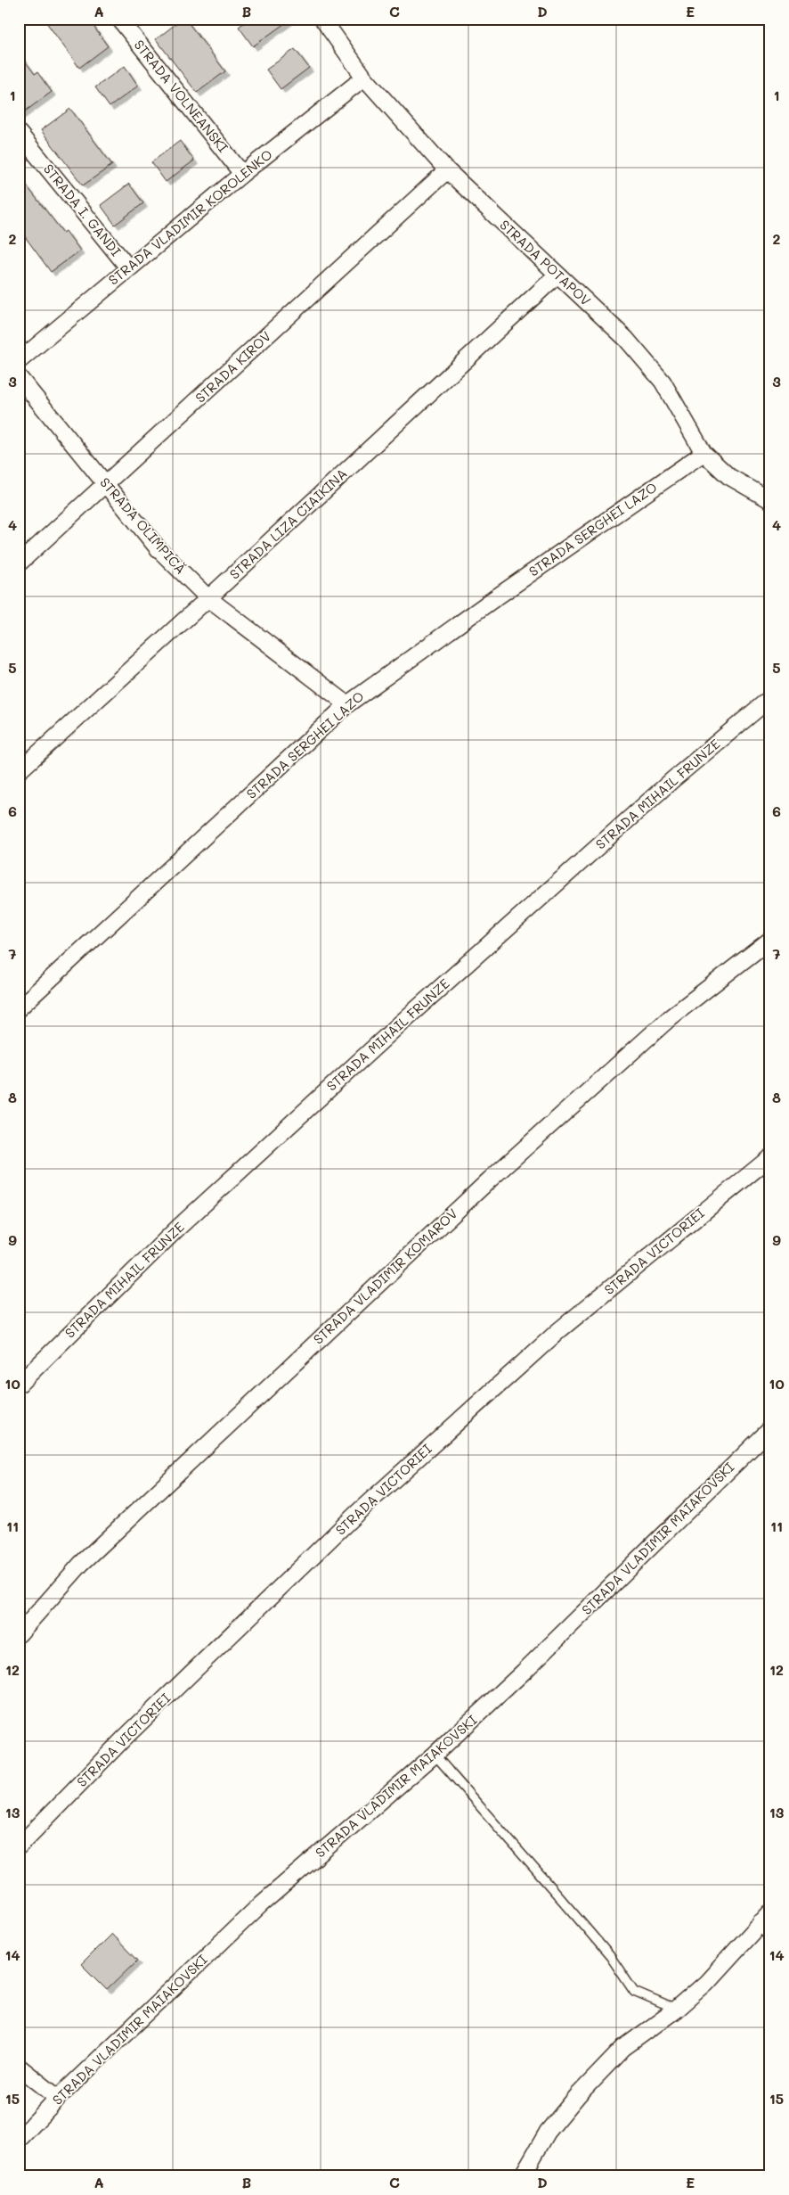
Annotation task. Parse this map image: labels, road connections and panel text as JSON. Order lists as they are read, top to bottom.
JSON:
{
  "streets": {
    "street": [
      "STRADA VOLNEANSKI",
      "STRADA I. GANDI",
      "STRADA VLADIMIR KOROLENKO",
      "STRADA POTAPOV",
      "STRADA KIROV",
      "STRADA LIZA CIAIKINA",
      "STRADA OLIMPICĂ",
      "STRADA SERGHEI LAZO",
      "STRADA MIHAIL FRUNZE",
      "STRADA VICTORIEI",
      "STRADA VLADIMIR KOMAROV",
      "STRADA VLADIMIR MAIAKOVSKI"
    ]
  },
  "crossings": [
    ["STRADA VOLNEANSKI", "STRADA VLADIMIR KOROLENKO"],
    ["STRADA I. GANDI", "STRADA VLADIMIR KOROLENKO"],
    ["STRADA VLADIMIR KOROLENKO", "STRADA POTAPOV"],
    ["STRADA POTAPOV", "STRADA KIROV"],
    ["STRADA POTAPOV", "STRADA LIZA CIAIKINA"],
    ["STRADA POTAPOV", "STRADA SERGHEI LAZO"],
    ["STRADA KIROV", "STRADA OLIMPICĂ"],
    ["STRADA LIZA CIAIKINA", "STRADA OLIMPICĂ"],
    ["STRADA OLIMPICĂ", "STRADA SERGHEI LAZO"]
  ],
  "grid": {
    "columns": [
      "A",
      "B",
      "C",
      "D",
      "E"
    ],
    "rows": [
      "1",
      "2",
      "3",
      "4",
      "5",
      "6",
      "7",
      "8",
      "9",
      "10",
      "11",
      "12",
      "13",
      "14",
      "15"
    ]
  }
}
